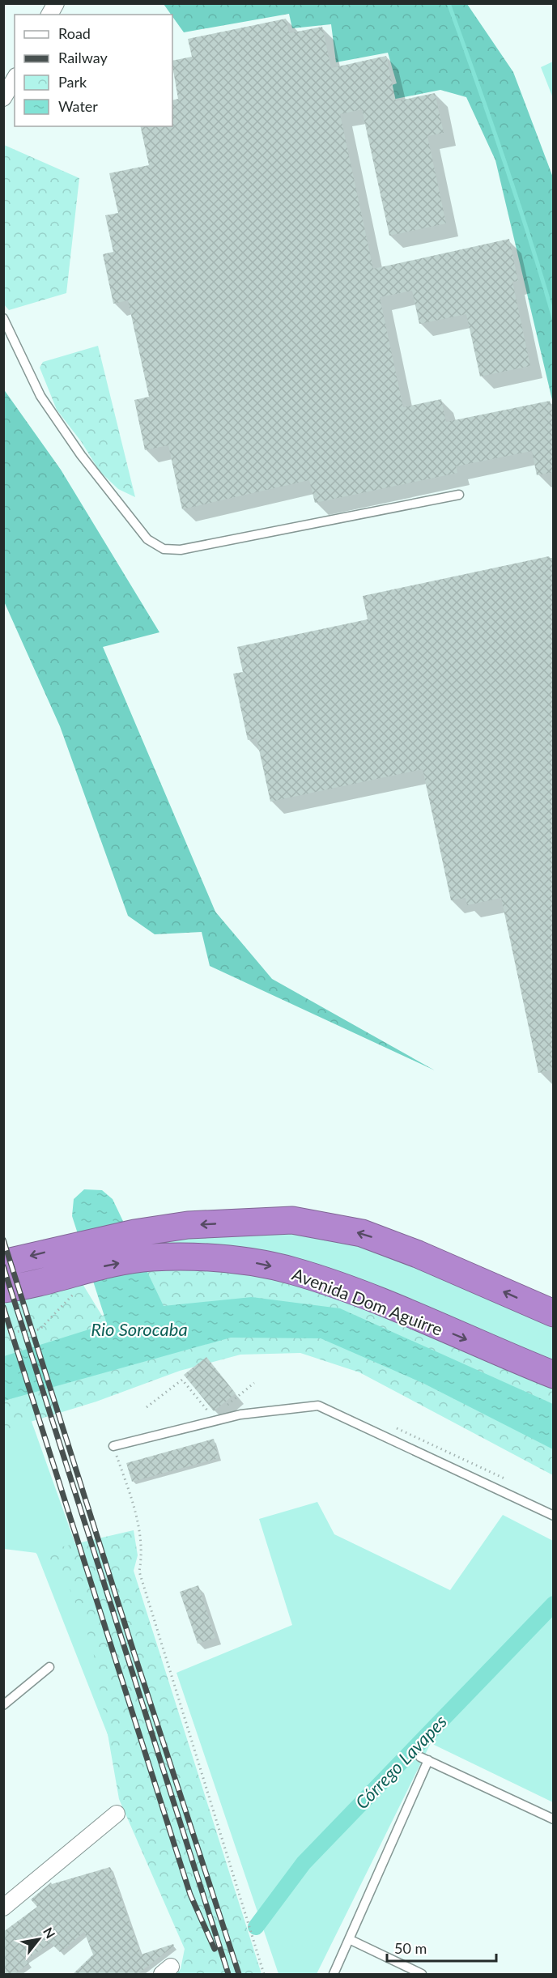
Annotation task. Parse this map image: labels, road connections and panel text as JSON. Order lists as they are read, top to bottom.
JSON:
{
  "streets": {
    "highway": ["Avenida Dom Aguirre"]
  },
  "water": ["Rio Sorocaba", "Córrego Lavapes"],
  "legend": [
    "Road",
    "Railway",
    "Park",
    "Water"
  ],
  "scale_bar": "50 m",
  "north": "top right"
}
